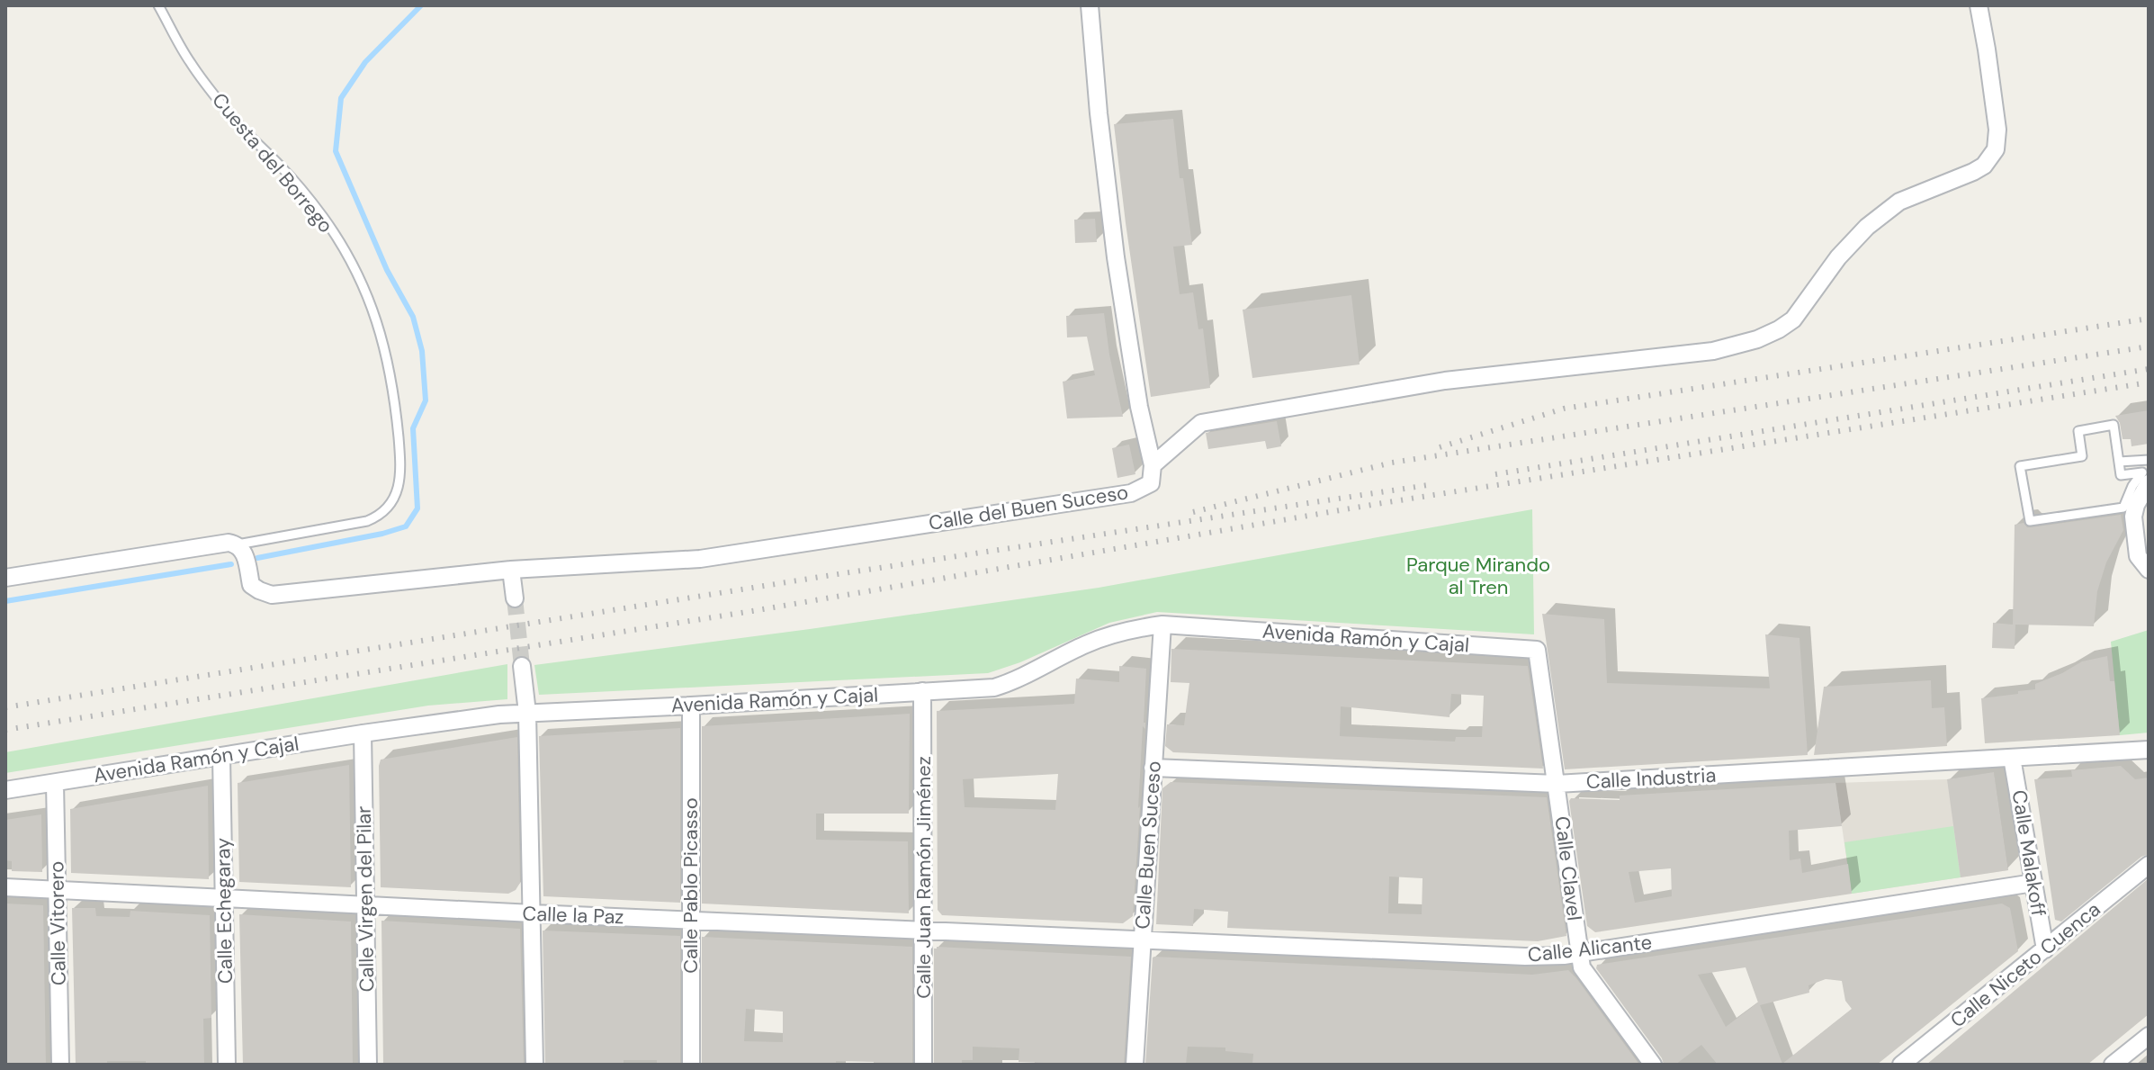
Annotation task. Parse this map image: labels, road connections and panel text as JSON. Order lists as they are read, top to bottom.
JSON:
{
  "streets": {
    "street": [
      "Calle del Buen Suceso",
      "Avenida Ramón y Cajal",
      "Calle Industria",
      "Calle Buen Suceso",
      "Calle Malakoff",
      "Calle Clavel",
      "Calle Juan Ramón Jiménez",
      "Calle Pablo Picasso",
      "Calle Virgen del Pilar",
      "Calle Echegaray",
      "Calle la Paz",
      "Calle Vitorero",
      "Calle Alicante",
      "Calle Niceto Cuenca"
    ],
    "lane": ["Cuesta del Borrego"]
  },
  "crossings": [
    ["Avenida Ramón y Cajal", "Calle Buen Suceso"],
    ["Avenida Ramón y Cajal", "Calle Clavel"],
    ["Avenida Ramón y Cajal", "Calle Juan Ramón Jiménez"],
    ["Avenida Ramón y Cajal", "Calle Pablo Picasso"],
    ["Avenida Ramón y Cajal", "Calle Virgen del Pilar"],
    ["Avenida Ramón y Cajal", "Calle Echegaray"],
    ["Avenida Ramón y Cajal", "Calle Vitorero"],
    ["Calle Industria", "Calle Buen Suceso"],
    ["Calle Industria", "Calle Malakoff"],
    ["Calle Industria", "Calle Clavel"],
    ["Calle Buen Suceso", "Calle la Paz"],
    ["Calle Buen Suceso", "Calle Alicante"],
    ["Calle Malakoff", "Calle Alicante"],
    ["Calle Malakoff", "Calle Niceto Cuenca"],
    ["Calle Clavel", "Calle Alicante"],
    ["Calle Juan Ramón Jiménez", "Calle la Paz"],
    ["Calle Pablo Picasso", "Calle la Paz"],
    ["Calle Virgen del Pilar", "Calle la Paz"],
    ["Calle Echegaray", "Calle la Paz"],
    ["Calle la Paz", "Calle Vitorero"],
    ["Calle la Paz", "Calle Alicante"]
  ],
  "parks": ["Parque Mirando al Tren"]
}
